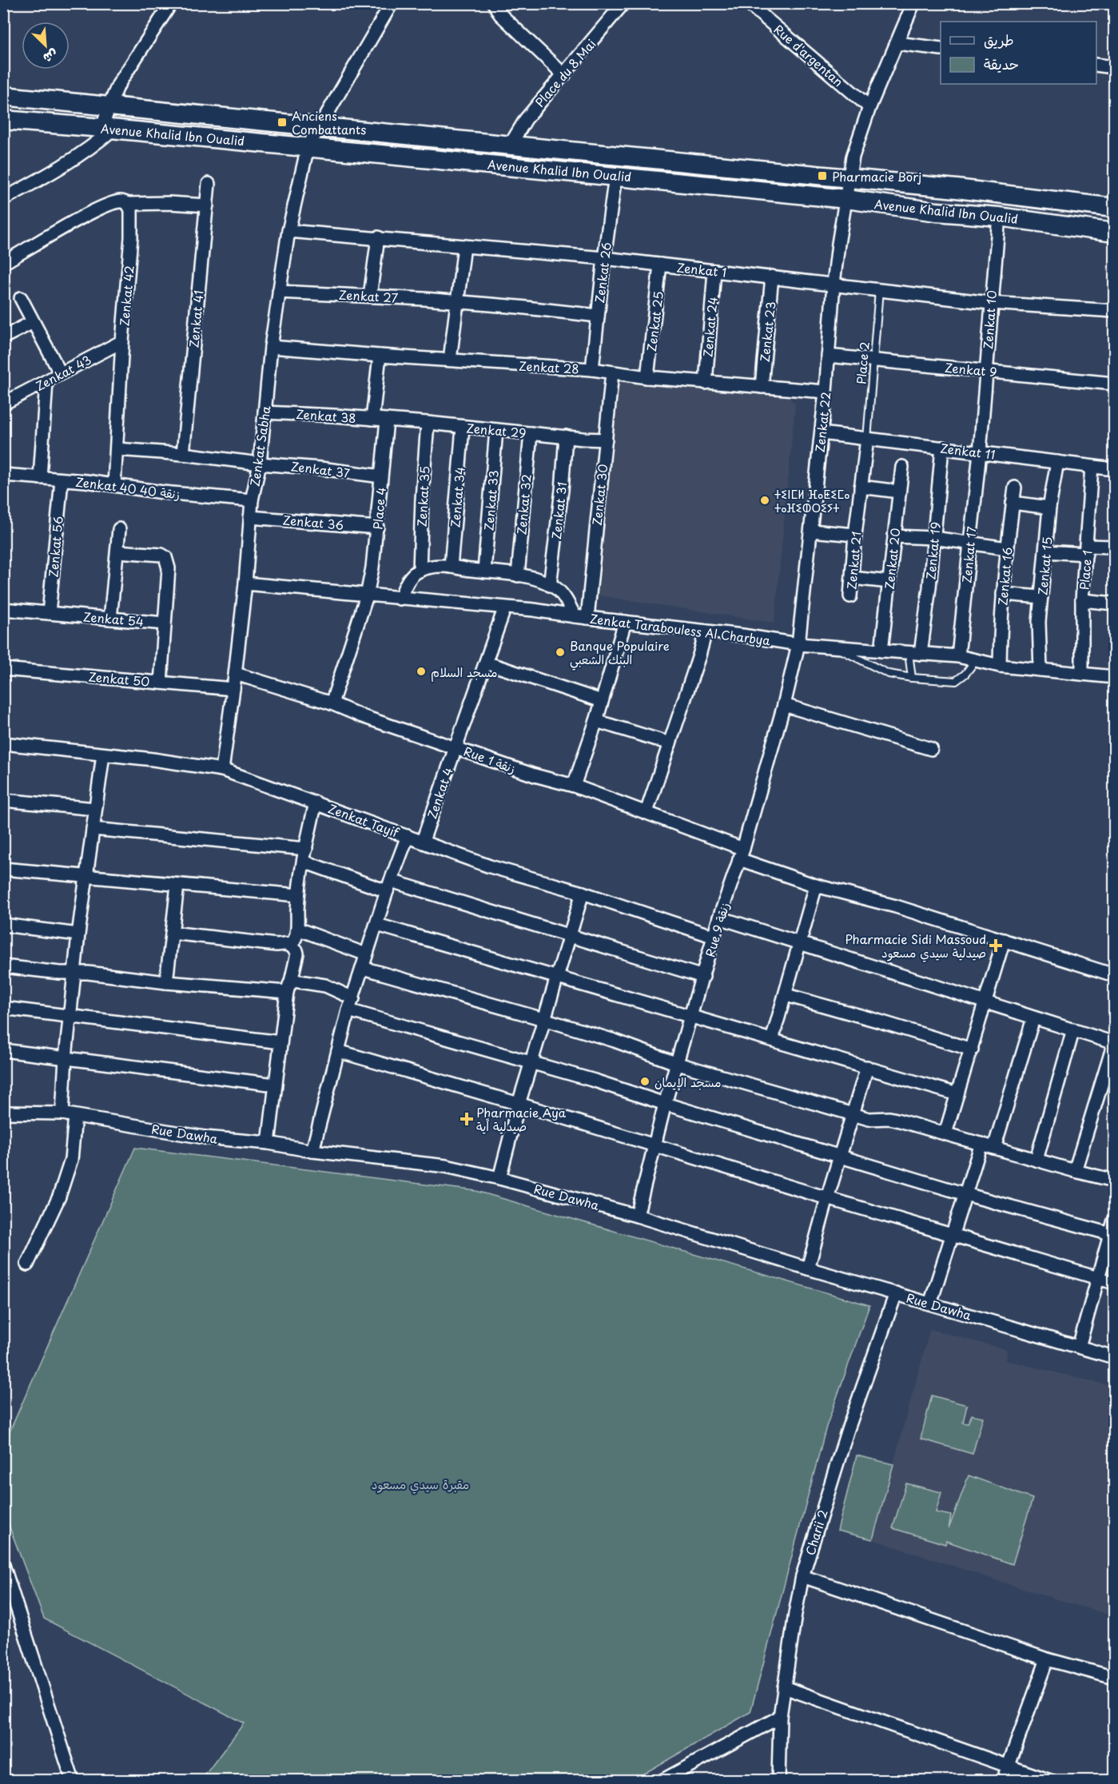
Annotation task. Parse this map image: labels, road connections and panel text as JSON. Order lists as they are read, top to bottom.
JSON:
{
  "streets": {
    "main road": ["Avenue Khalid Ibn Oualid"],
    "street": [
      "Rue d'argentan",
      "Place du 8 Mai",
      "Zenkat 1",
      "Zenkat 26",
      "Zenkat 42",
      "Zenkat 27",
      "Zenkat 41",
      "Zenkat 10",
      "Zenkat 25",
      "Zenkat 24",
      "Zenkat 23",
      "Zenkat 28",
      "Zenkat 9",
      "Zenkat 43",
      "Zenkat 38",
      "Zenkat 22",
      "Zenkat 29",
      "Zenkat Sabha",
      "Zenkat 11",
      "Zenkat 37",
      "Zenkat 40 زنقة 40",
      "Zenkat 30",
      "Zenkat 35",
      "Zenkat 34",
      "Zenkat 33",
      "Zenkat 32",
      "Place 4",
      "Zenkat 31",
      "Zenkat 36",
      "Zenkat 56",
      "Zenkat 19",
      "Zenkat 17",
      "Zenkat 20",
      "Zenkat 21",
      "Zenkat 15",
      "Place 1",
      "Zenkat 16",
      "Zenkat 54",
      "Zenkat Tarabouless Al Charbya",
      "Zenkat 50",
      "Rue 1 زنقة",
      "Zenkat 4",
      "Zenkat Tayif",
      "Rue 9 زنقة",
      "Rue Dawha",
      "Charii 2"
    ],
    "lane": ["Place 2"]
  },
  "crossings": [
    ["Rue d'argentan", "Zenkat 22"],
    ["Place du 8 Mai", "Avenue Khalid Ibn Oualid"],
    ["Avenue Khalid Ibn Oualid", "Zenkat 26"],
    ["Avenue Khalid Ibn Oualid", "Zenkat 10"],
    ["Avenue Khalid Ibn Oualid", "Zenkat 22"],
    ["Avenue Khalid Ibn Oualid", "Zenkat Sabha"],
    ["Zenkat 1", "Zenkat 26"],
    ["Zenkat 1", "Zenkat 10"],
    ["Zenkat 1", "Zenkat 25"],
    ["Zenkat 1", "Zenkat 24"],
    ["Zenkat 1", "Zenkat 23"],
    ["Zenkat 1", "Place 2"],
    ["Zenkat 1", "Zenkat 22"],
    ["Zenkat 1", "Zenkat Sabha"],
    ["Zenkat 26", "Zenkat 27"],
    ["Zenkat 26", "Zenkat 28"],
    ["Zenkat 42", "Zenkat 43"],
    ["Zenkat 42", "Zenkat 37"],
    ["Zenkat 42", "Zenkat 40 زنقة 40"],
    ["Zenkat 27", "Zenkat Sabha"],
    ["Zenkat 41", "Zenkat 37"],
    ["Zenkat 10", "Zenkat 9"],
    ["Zenkat 10", "Zenkat 11"],
    ["Zenkat 10", "Zenkat 17"],
    ["Zenkat 25", "Zenkat 28"],
    ["Zenkat 24", "Zenkat 28"],
    ["Zenkat 23", "Zenkat 28"],
    ["Place 2", "Zenkat 9"],
    ["Place 2", "Zenkat 11"],
    ["Place 2", "Zenkat 21"],
    ["Zenkat 28", "Zenkat 22"],
    ["Zenkat 28", "Zenkat Sabha"],
    ["Zenkat 28", "Zenkat 30"],
    ["Zenkat 9", "Zenkat 22"],
    ["Zenkat 38", "Zenkat 29"],
    ["Zenkat 38", "Zenkat Sabha"],
    ["Zenkat 38", "Place 4"],
    ["Zenkat 22", "Zenkat 11"],
    ["Zenkat 22", "Zenkat Tarabouless Al Charbya"],
    ["Zenkat 22", "Rue 9 زنقة"],
    ["Zenkat 29", "Zenkat 30"],
    ["Zenkat 29", "Zenkat 35"],
    ["Zenkat 29", "Zenkat 34"],
    ["Zenkat 29", "Zenkat 33"],
    ["Zenkat 29", "Zenkat 32"],
    ["Zenkat 29", "Place 4"],
    ["Zenkat 29", "Zenkat 31"],
    ["Zenkat Sabha", "Zenkat 37"],
    ["Zenkat Sabha", "Zenkat 40 زنقة 40"],
    ["Zenkat Sabha", "Zenkat 36"],
    ["Zenkat Sabha", "Zenkat Tarabouless Al Charbya"],
    ["Zenkat Sabha", "Zenkat 50"],
    ["Zenkat Sabha", "Rue 1 زنقة"],
    ["Zenkat Sabha", "Zenkat Tayif"],
    ["Zenkat 11", "Zenkat 19"],
    ["Zenkat 11", "Zenkat 17"],
    ["Zenkat 11", "Zenkat 21"],
    ["Zenkat 11", "Zenkat 15"],
    ["Zenkat 11", "Place 1"],
    ["Zenkat 37", "Place 4"],
    ["Zenkat 40 زنقة 40", "Zenkat 56"],
    ["Zenkat 30", "Zenkat Tarabouless Al Charbya"],
    ["Place 4", "Zenkat 36"],
    ["Place 4", "Zenkat Tarabouless Al Charbya"],
    ["Place 4", "Rue 1 زنقة"],
    ["Zenkat 56", "Zenkat 54"],
    ["Zenkat 19", "Zenkat Tarabouless Al Charbya"],
    ["Zenkat 17", "Zenkat Tarabouless Al Charbya"],
    ["Zenkat 20", "Zenkat Tarabouless Al Charbya"],
    ["Zenkat 15", "Zenkat Tarabouless Al Charbya"],
    ["Place 1", "Zenkat Tarabouless Al Charbya"],
    ["Zenkat 16", "Zenkat Tarabouless Al Charbya"],
    ["Zenkat Tarabouless Al Charbya", "Zenkat 4"],
    ["Zenkat Tarabouless Al Charbya", "Rue 9 زنقة"],
    ["Rue 1 زنقة", "Zenkat 4"],
    ["Rue 1 زنقة", "Rue 9 زنقة"],
    ["Zenkat 4", "Zenkat Tayif"],
    ["Zenkat Tayif", "Rue 9 زنقة"],
    ["Rue 9 زنقة", "Rue Dawha"],
    ["Rue Dawha", "Charii 2"]
  ],
  "parks": ["مقبرة سيدي مسعود"],
  "places": {
    "transit": ["Anciens Combattants", "Pharmacie Borj"],
    "other": [
      "ⵜⵉⵏⵎⵍ ⴼⴰⵟⵉⵎⴰ ⵜⴰⴼⵉⵀⵔⵉⵢⵜ",
      "Banque Populaire البنك الشعبي",
      "مسجد السلام",
      "مسجد الإيمان"
    ],
    "health": ["Pharmacie Sidi Massoud صيدلية سيدي مسعود", "Pharmacie Aya صيدلية اًية"]
  },
  "legend": ["طريق", "حديقة"],
  "north": "bottom right"
}
